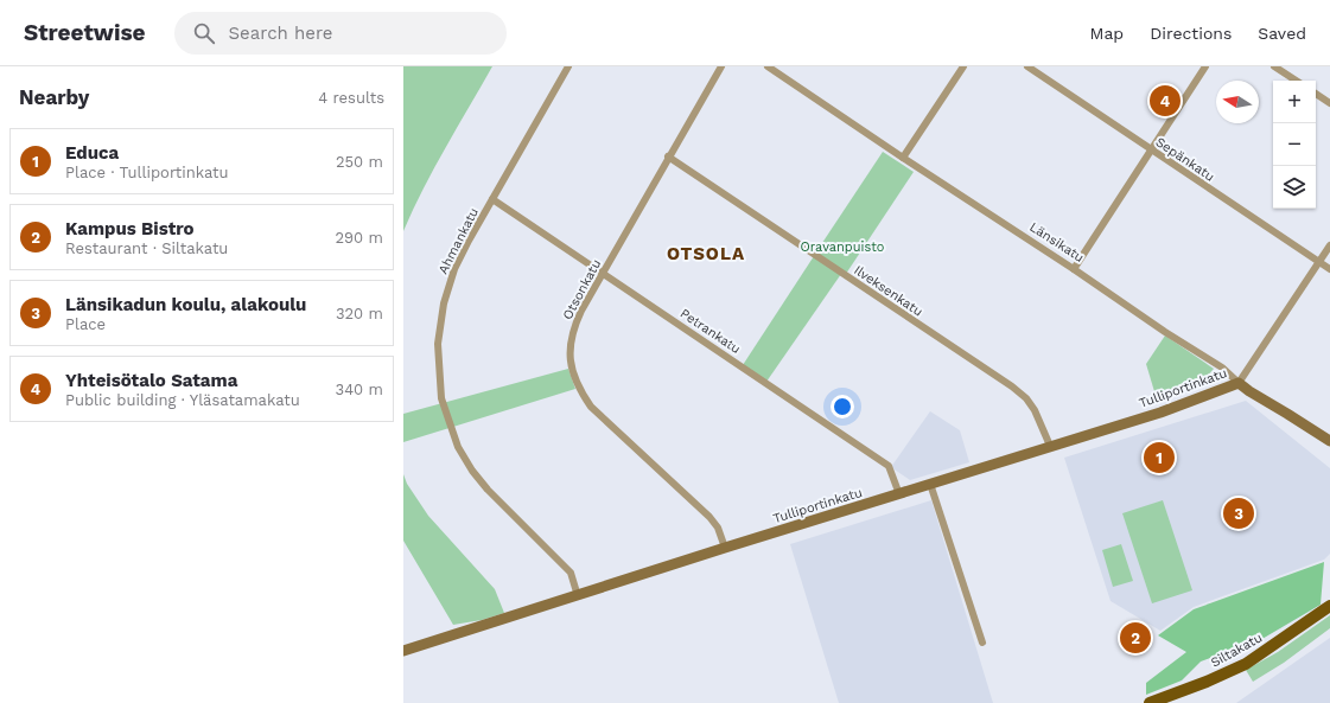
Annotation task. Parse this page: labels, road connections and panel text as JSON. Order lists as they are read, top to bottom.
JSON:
{
  "streets": {
    "main road": ["Siltakatu"],
    "street": [
      "Sepänkatu",
      "Ahmankatu",
      "Länsikatu",
      "Otsonkatu",
      "Ilveksenkatu",
      "Petrankatu",
      "Tulliportinkatu"
    ]
  },
  "crossings": [
    ["Ahmankatu", "Petrankatu"],
    ["Ahmankatu", "Tulliportinkatu"],
    ["Länsikatu", "Tulliportinkatu"],
    ["Otsonkatu", "Ilveksenkatu"],
    ["Otsonkatu", "Petrankatu"],
    ["Otsonkatu", "Tulliportinkatu"],
    ["Ilveksenkatu", "Tulliportinkatu"],
    ["Petrankatu", "Tulliportinkatu"]
  ],
  "districts": ["OTSOLA"],
  "parks": ["Oravanpuisto"],
  "north": "left",
  "page": {
    "header": "Streetwise",
    "search": "Search here",
    "nav": ["Map", "Directions", "Saved"],
    "heading": ["Nearby", "4 results"],
    "map_buttons": ["+", "−"],
    "pins": [
      "4",
      "1",
      "3",
      "2"
    ],
    "list": [
      {
        "mark": "1",
        "name": "Educa",
        "note": "Place · Tulliportinkatu",
        "value": "250 m"
      },
      {
        "mark": "2",
        "name": "Kampus Bistro",
        "note": "Restaurant · Siltakatu",
        "value": "290 m"
      },
      {
        "mark": "3",
        "name": "Länsikadun koulu, alakoulu",
        "note": "Place",
        "value": "320 m"
      },
      {
        "mark": "4",
        "name": "Yhteisötalo Satama",
        "note": "Public building · Yläsatamakatu",
        "value": "340 m"
      }
    ]
  }
}
